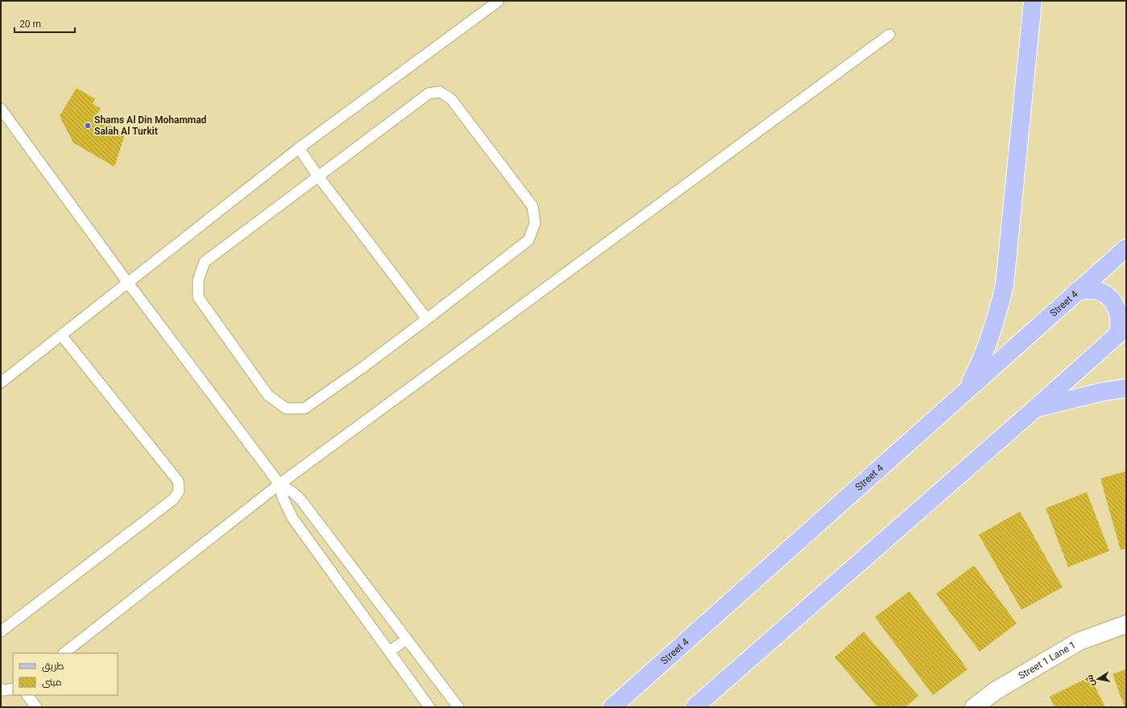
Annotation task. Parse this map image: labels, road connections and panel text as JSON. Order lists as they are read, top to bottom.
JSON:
{
  "streets": {
    "main road": ["Street 4"],
    "street": ["Street 1 Lane 1"]
  },
  "places": ["Shams Al Din Mohammad Salah Al Turkit"],
  "legend": ["طريق", "مبنى"],
  "scale_bar": "20 m",
  "north": "left"
}
